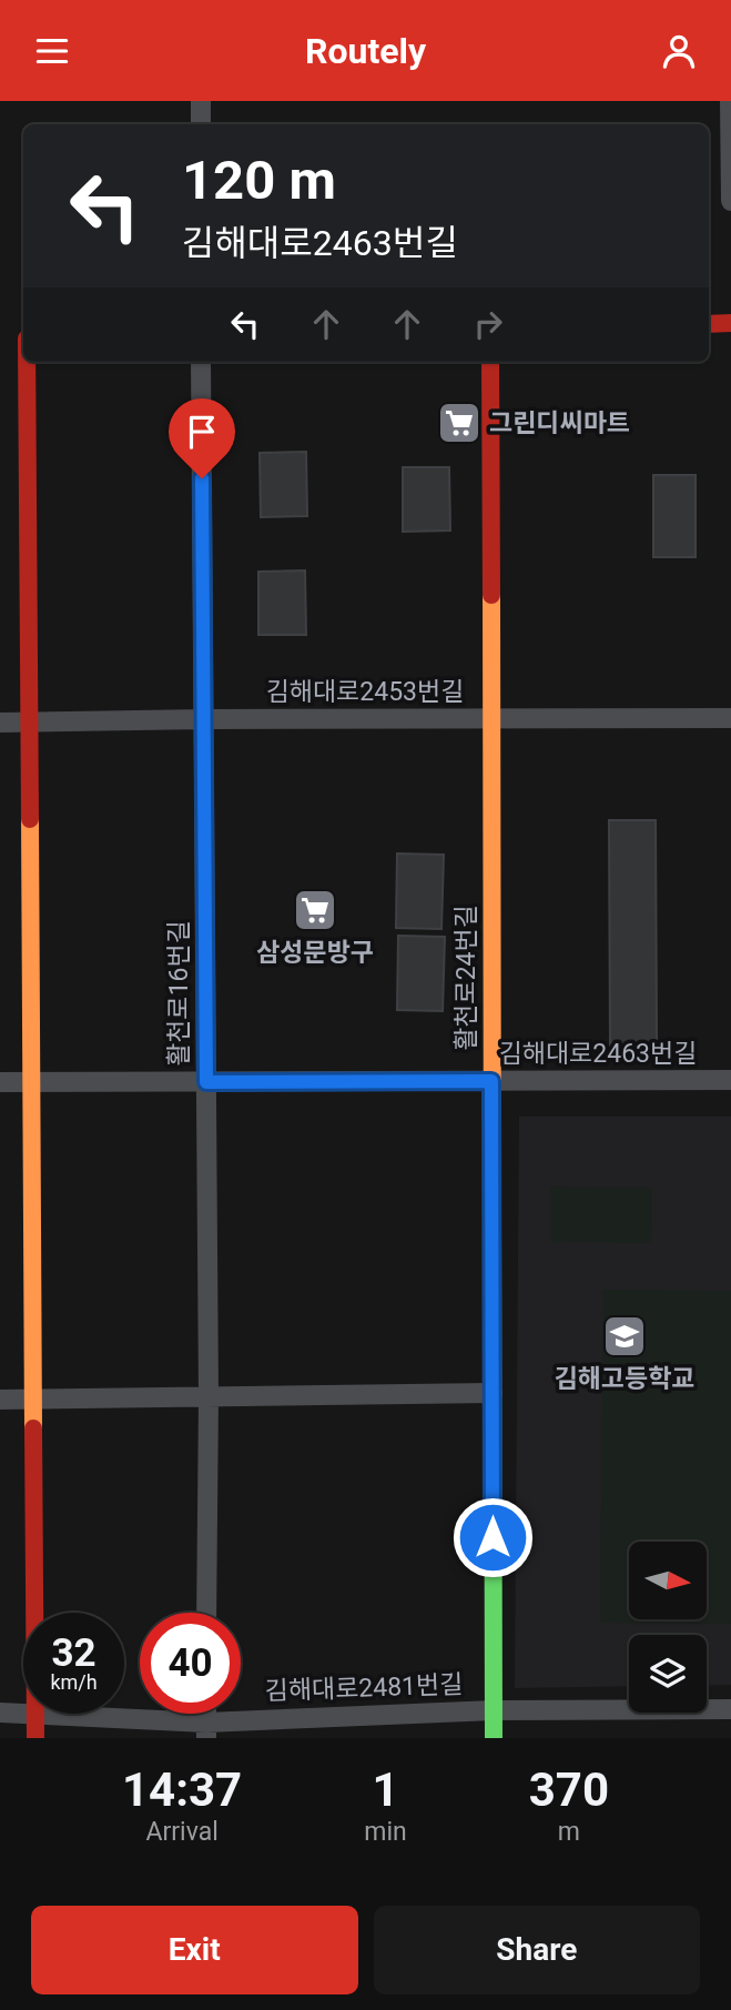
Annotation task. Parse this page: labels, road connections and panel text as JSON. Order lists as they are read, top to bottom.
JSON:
{
  "streets": {
    "street": [
      "김해대로2453번길",
      "활천로24번길",
      "활천로16번길",
      "김해대로2463번길",
      "김해대로2481번길"
    ]
  },
  "crossings": [
    ["김해대로2453번길", "활천로24번길"],
    ["김해대로2453번길", "활천로16번길"],
    ["활천로24번길", "김해대로2463번길"],
    ["활천로24번길", "김해대로2481번길"],
    ["활천로16번길", "김해대로2463번길"]
  ],
  "places": {
    "supermarket": ["그린디씨마트", "삼성문방구"],
    "school or university": ["김해고등학교"]
  },
  "north": "right",
  "page": {
    "header": "Routely",
    "turn": ["120 m", "김해대로2463번길"],
    "speed": "32 km/h",
    "limit": "40",
    "eta": [
      "14:37",
      "Arrival",
      "1",
      "min",
      "370",
      "m"
    ],
    "buttons": ["Exit", "Share"]
  }
}
